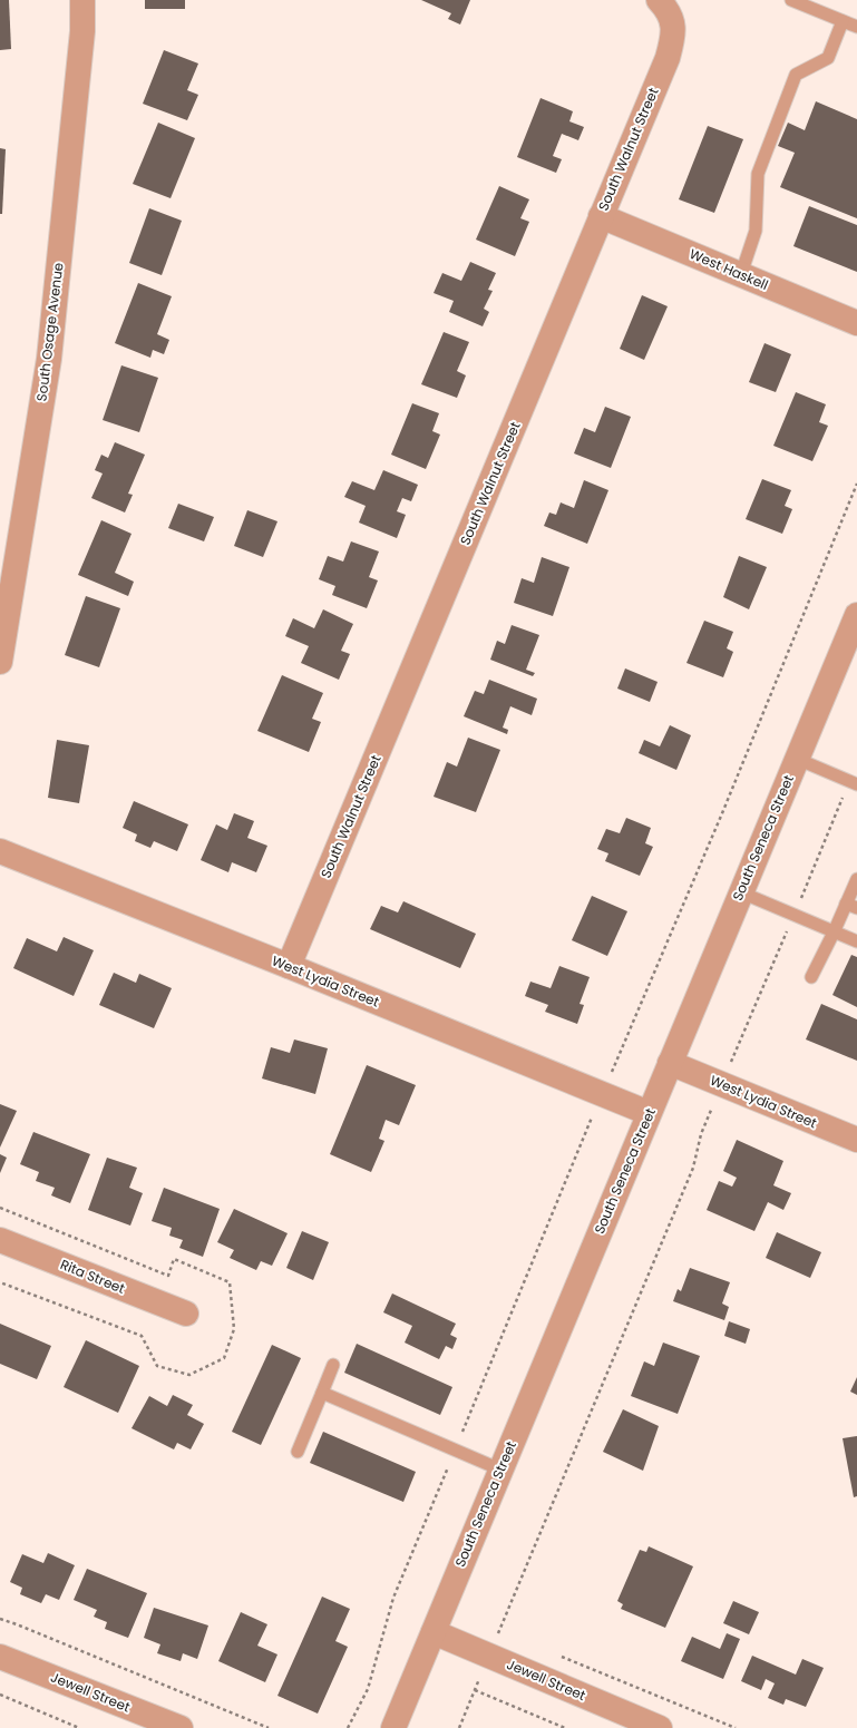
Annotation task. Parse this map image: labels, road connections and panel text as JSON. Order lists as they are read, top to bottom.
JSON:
{
  "streets": {
    "street": [
      "South Walnut Street",
      "West Haskell",
      "South Osage Avenue",
      "South Seneca Street",
      "West Lydia Street",
      "Rita Street",
      "Jewell Street"
    ]
  },
  "crossings": [
    ["South Walnut Street", "West Haskell"],
    ["South Walnut Street", "West Lydia Street"],
    ["South Seneca Street", "West Lydia Street"],
    ["South Seneca Street", "Jewell Street"]
  ]
}
